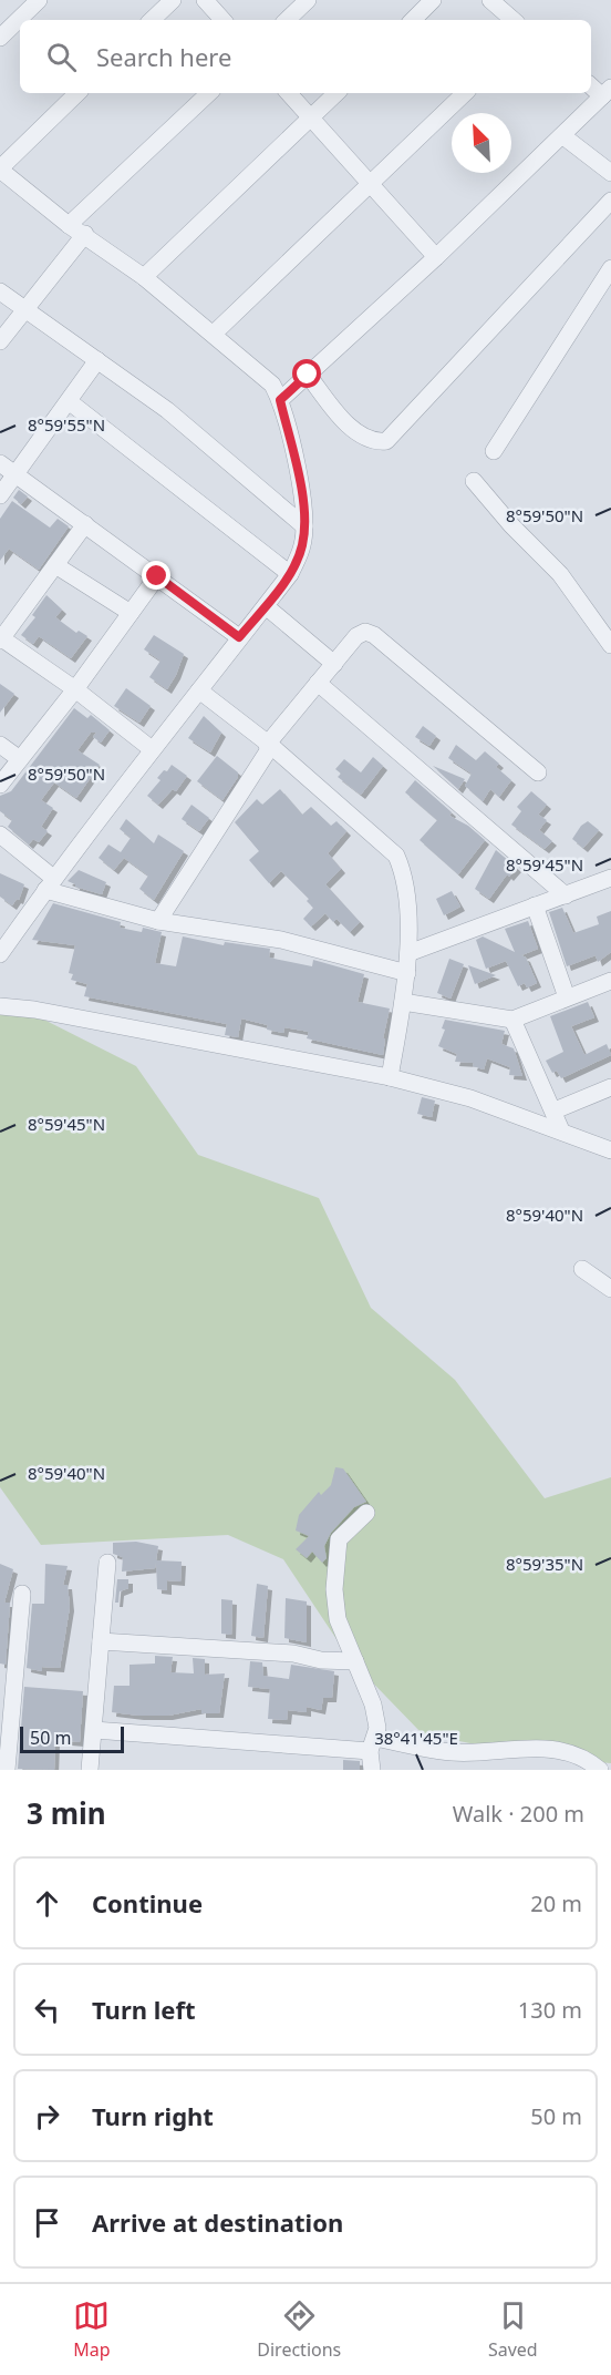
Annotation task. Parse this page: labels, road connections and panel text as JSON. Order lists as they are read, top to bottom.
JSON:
{
  "scale_bar": "50 m",
  "north": "top left",
  "page": {
    "search": "Search here",
    "scale": "50 m",
    "heading": ["3 min", "Walk · 200 m"],
    "list": [
      ["Continue", "20 m"],
      ["Turn left", "130 m"],
      ["Turn right", "50 m"],
      "Arrive at destination"
    ],
    "nav": ["Map", "Directions", "Saved"]
  },
  "coordinates": [
    "8°59'55\"N",
    "8°59'50\"N",
    "8°59'45\"N",
    "8°59'40\"N",
    "8°59'35\"N",
    "38°41'45\"E"
  ]
}
